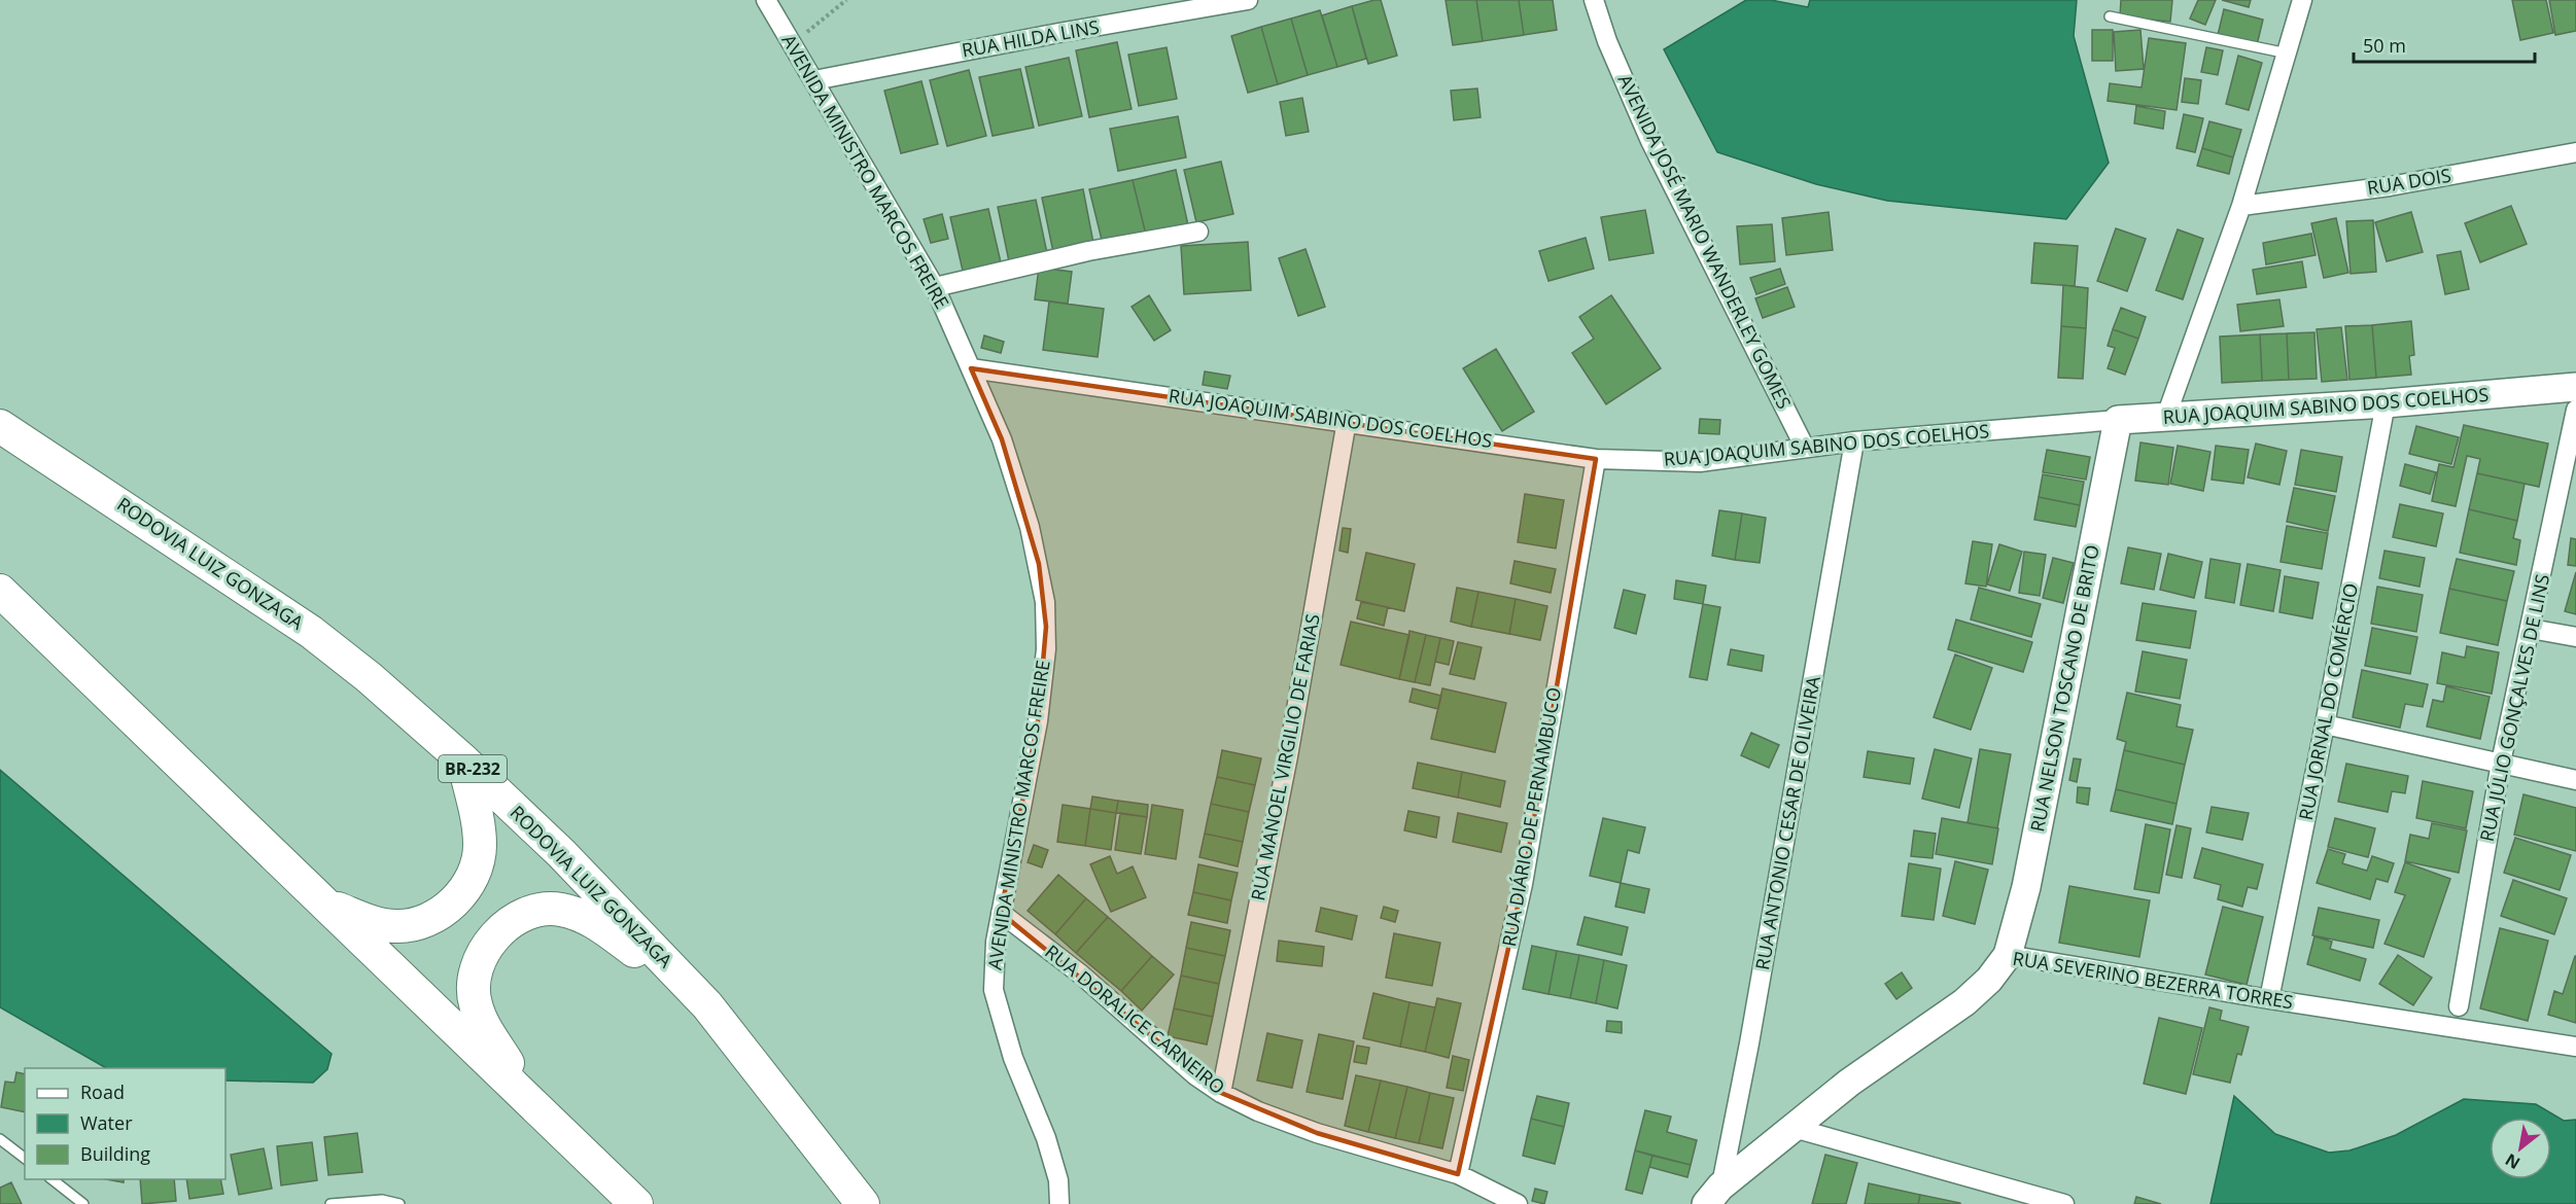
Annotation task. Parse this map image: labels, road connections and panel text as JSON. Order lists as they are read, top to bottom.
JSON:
{
  "streets": {
    "highway": ["RODOVIA LUIZ GONZAGA", "BR-232"],
    "main road": ["RUA JOAQUIM SABINO DOS COELHOS", "RUA NELSON TOSCANO DE BRITO", "RUA SEVERINO BEZERRA TORRES"],
    "street": [
      "RUA HILDA LINS",
      "AVENIDA MINISTRO MARCOS FREIRE",
      "RUA DOIS",
      "AVENIDA JOSÉ MARIO WANDERLEY GOMES",
      "RUA JORNAL DO COMÉRCIO",
      "RUA JÚLIO GONÇALVES DE LINS",
      "RUA MANOEL VIRGILIO DE FARIAS",
      "RUA DIÁRIO DE PERNAMBUCO",
      "RUA ANTONIO CESAR DE OLIVEIRA",
      "RUA DORALICE CARNEIRO"
    ]
  },
  "crossings": [
    ["RUA HILDA LINS", "AVENIDA MINISTRO MARCOS FREIRE"],
    ["AVENIDA MINISTRO MARCOS FREIRE", "RUA JOAQUIM SABINO DOS COELHOS"],
    ["AVENIDA MINISTRO MARCOS FREIRE", "RUA DORALICE CARNEIRO"],
    ["AVENIDA JOSÉ MARIO WANDERLEY GOMES", "RUA JOAQUIM SABINO DOS COELHOS"],
    ["RUA JOAQUIM SABINO DOS COELHOS", "RUA NELSON TOSCANO DE BRITO"],
    ["RUA JOAQUIM SABINO DOS COELHOS", "RUA JORNAL DO COMÉRCIO"],
    ["RUA JOAQUIM SABINO DOS COELHOS", "RUA MANOEL VIRGILIO DE FARIAS"],
    ["RUA JOAQUIM SABINO DOS COELHOS", "RUA DIÁRIO DE PERNAMBUCO"],
    ["RUA JOAQUIM SABINO DOS COELHOS", "RUA ANTONIO CESAR DE OLIVEIRA"],
    ["RUA NELSON TOSCANO DE BRITO", "RUA SEVERINO BEZERRA TORRES"],
    ["RUA JORNAL DO COMÉRCIO", "RUA SEVERINO BEZERRA TORRES"],
    ["RUA MANOEL VIRGILIO DE FARIAS", "RUA DORALICE CARNEIRO"],
    ["RUA DIÁRIO DE PERNAMBUCO", "RUA DORALICE CARNEIRO"],
    ["RUA ANTONIO CESAR DE OLIVEIRA", "RUA SEVERINO BEZERRA TORRES"]
  ],
  "legend": ["Road", "Water", "Building"],
  "scale_bar": "50 m",
  "north": "bottom left"
}
